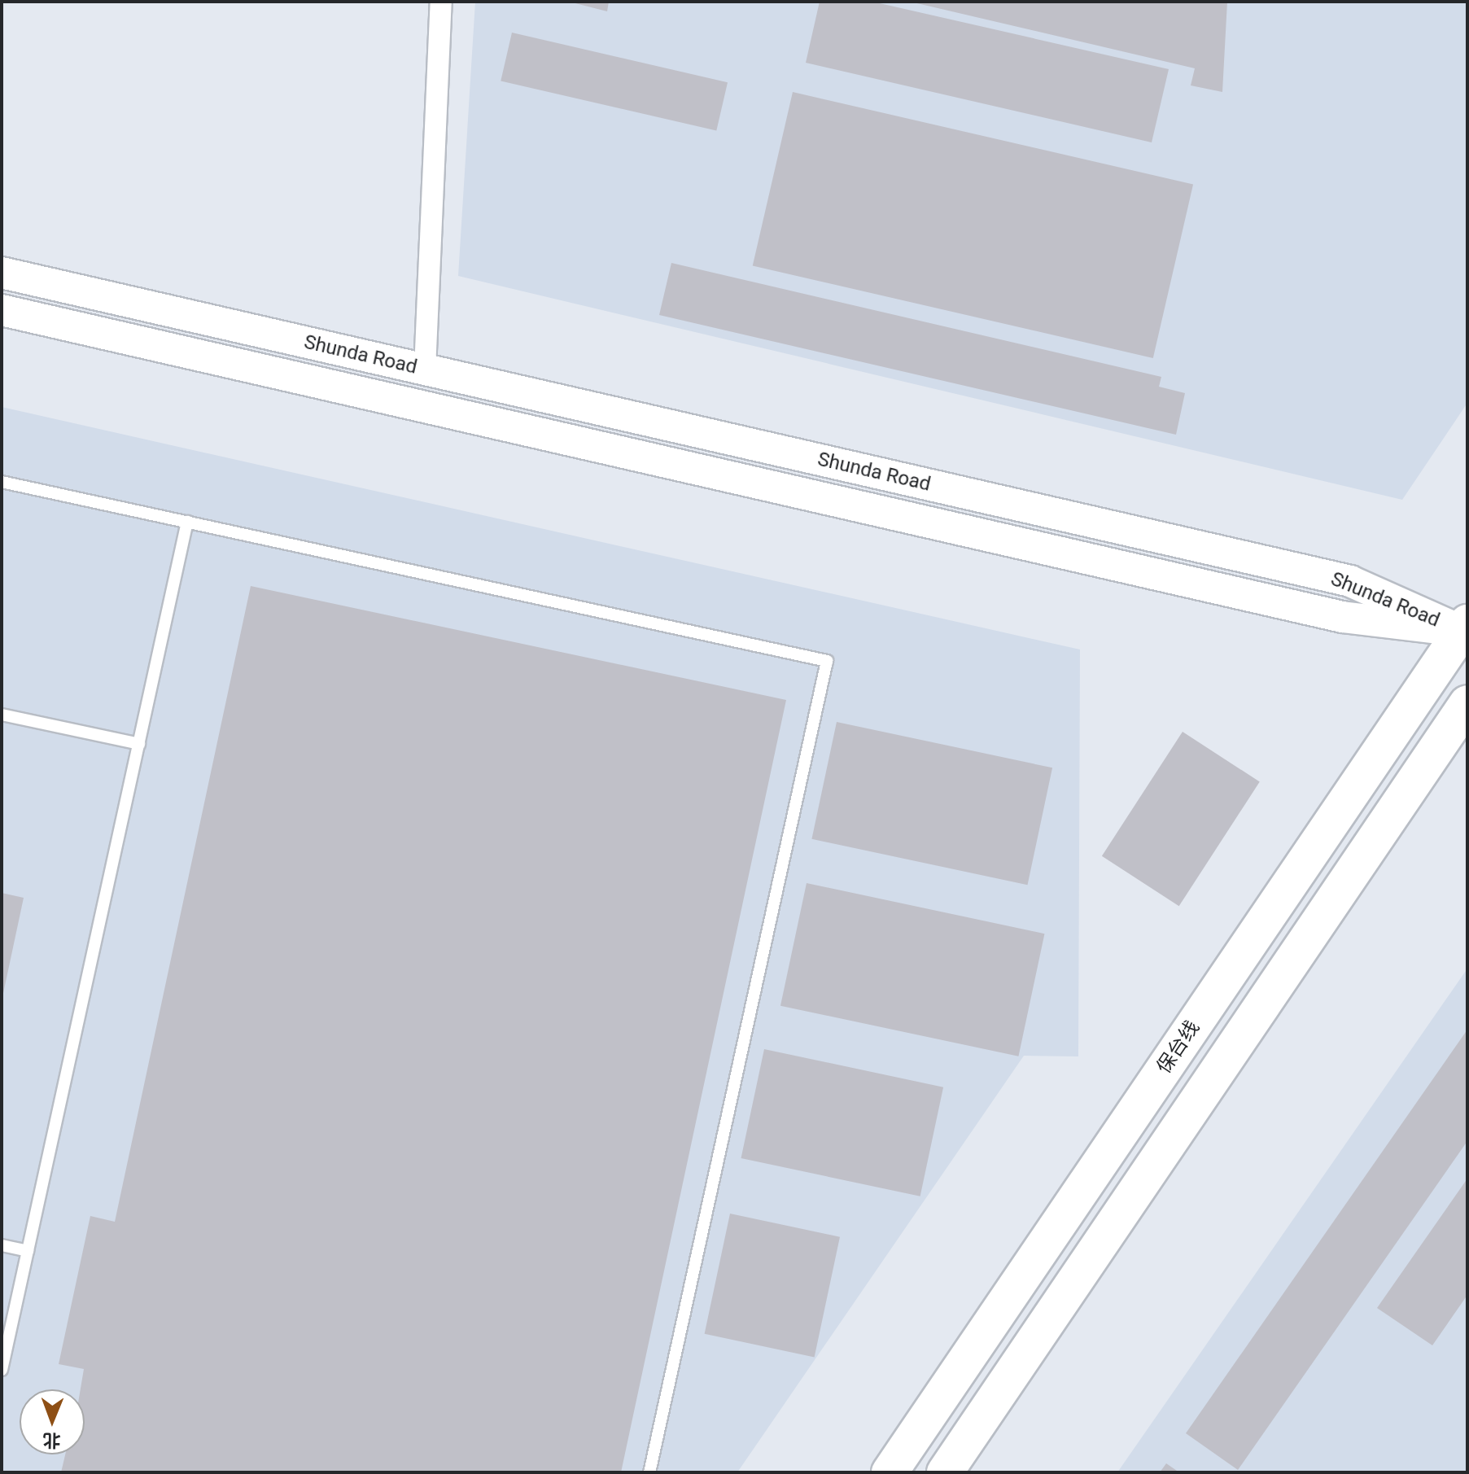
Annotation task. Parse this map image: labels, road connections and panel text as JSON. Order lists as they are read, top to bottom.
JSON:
{
  "streets": {
    "highway": ["保台线"],
    "main road": ["Shunda Road"]
  },
  "crossings": [
    ["Shunda Road", "保台线"]
  ],
  "north": "bottom"
}
